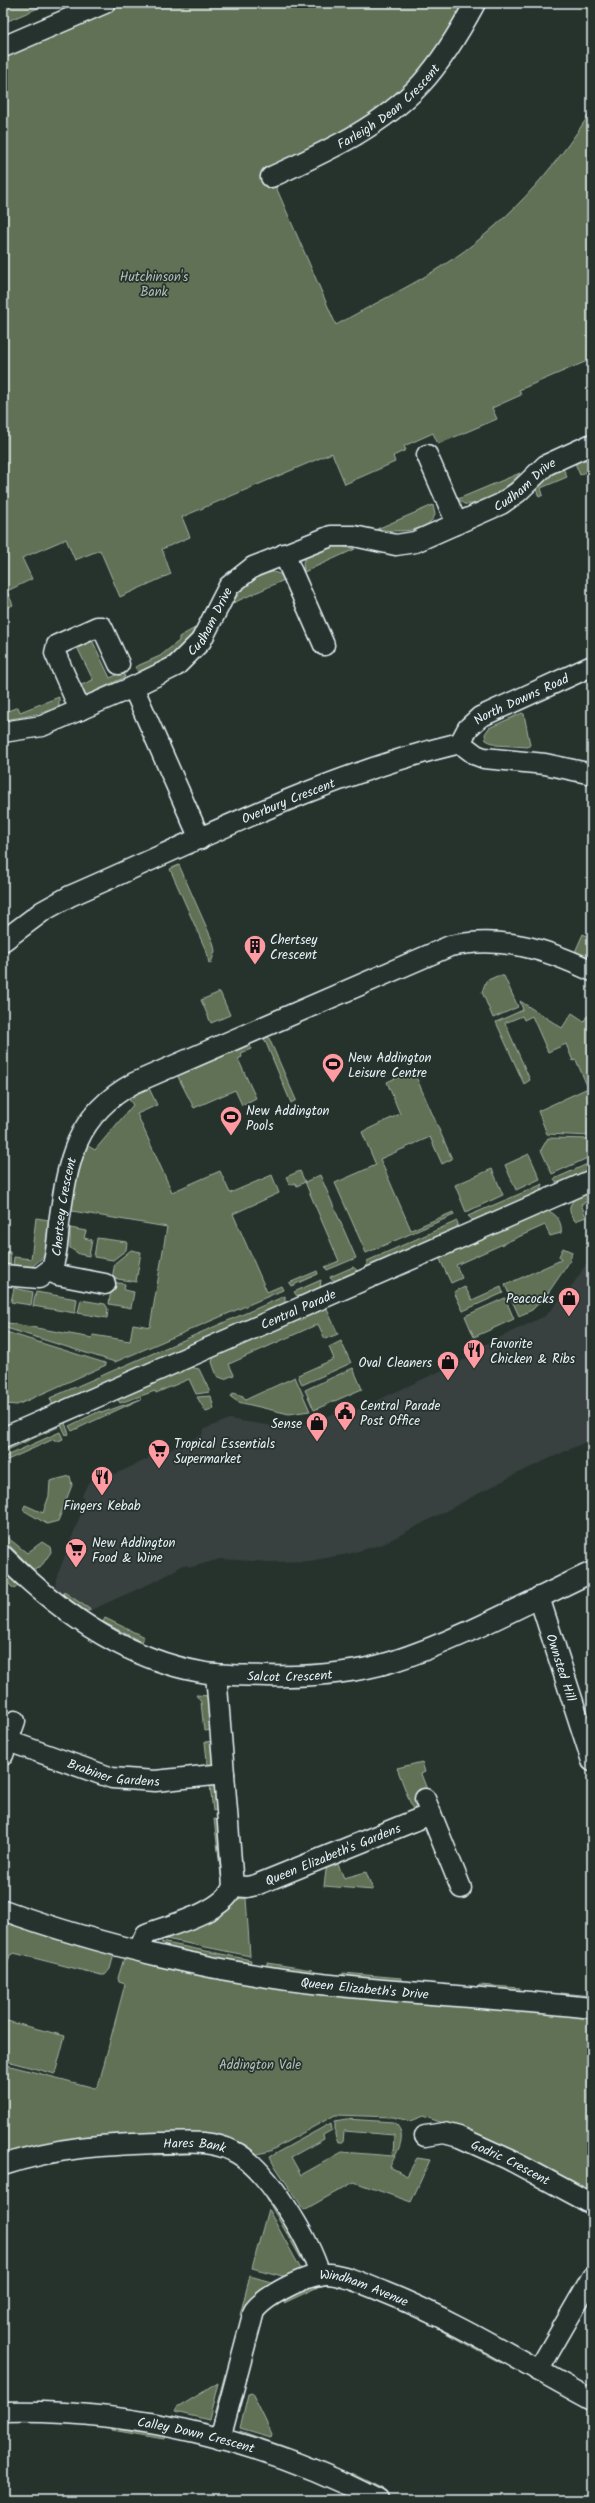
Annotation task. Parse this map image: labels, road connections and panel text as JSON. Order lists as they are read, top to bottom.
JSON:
{
  "streets": {
    "street": [
      "Farleigh Dean Crescent",
      "Cudham Drive",
      "North Downs Road",
      "Overbury Crescent",
      "Chertsey Crescent",
      "Central Parade",
      "Ownsted Hill",
      "Salcot Crescent",
      "Brabiner Gardens",
      "Queen Elizabeth's Gardens",
      "Queen Elizabeth's Drive",
      "Hares Bank",
      "Godric Crescent",
      "Windham Avenue",
      "Calley Down Crescent"
    ]
  },
  "crossings": [
    ["North Downs Road", "Overbury Crescent"],
    ["Ownsted Hill", "Salcot Crescent"],
    ["Hares Bank", "Windham Avenue"],
    ["Windham Avenue", "Calley Down Crescent"]
  ],
  "parks": ["Hutchinson's Bank", "Addington Vale"],
  "places": {
    "building": ["Chertsey Crescent"],
    "sports": ["New Addington Leisure Centre", "New Addington Pools"],
    "shop": ["Peacocks", "Oval Cleaners", "Sense"],
    "restaurant": ["Favorite Chicken & Ribs", "Fingers Kebab"],
    "public building": ["Central Parade Post Office"],
    "supermarket": ["Tropical Essentials Supermarket", "New Addington Food & Wine"]
  }
}
